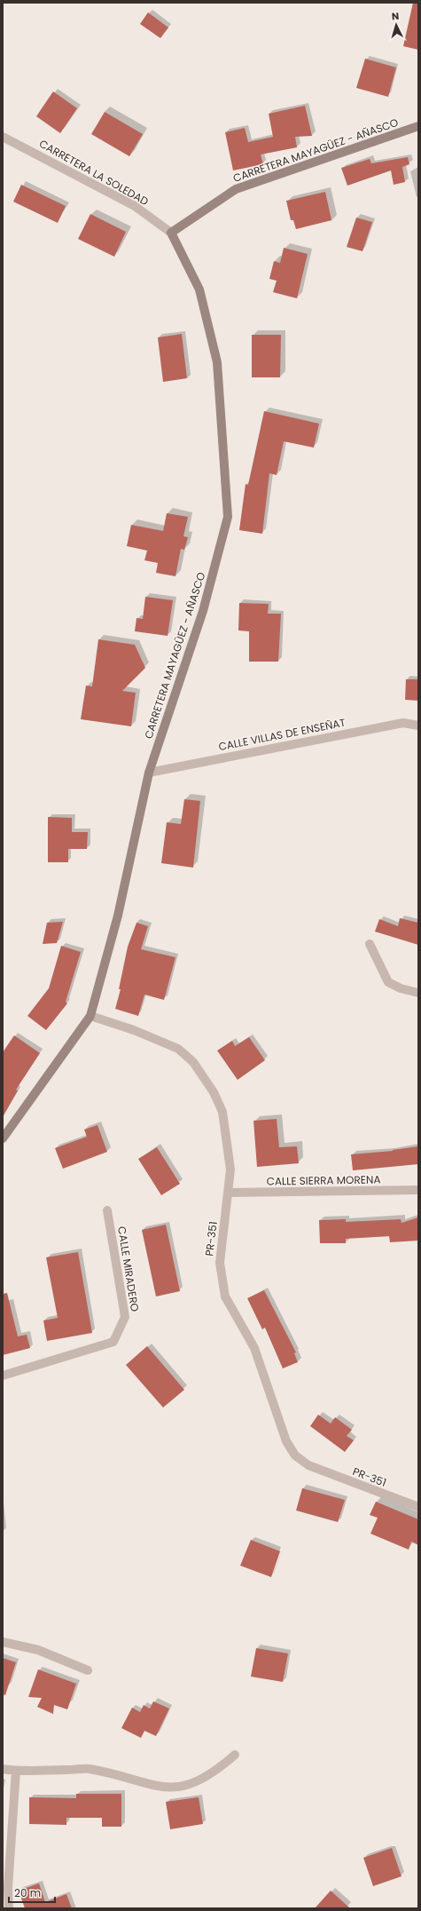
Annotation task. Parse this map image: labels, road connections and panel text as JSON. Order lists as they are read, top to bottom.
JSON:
{
  "streets": {
    "main road": ["CARRETERA MAYAGÜEZ - AÑASCO"],
    "street": [
      "CARRETERA LA SOLEDAD",
      "CALLE VILLAS DE ENSEÑAT",
      "CALLE SIERRA MORENA",
      "PR-351",
      "CALLE MIRADERO"
    ]
  },
  "crossings": [
    ["CARRETERA MAYAGÜEZ - AÑASCO", "CARRETERA LA SOLEDAD"],
    ["CARRETERA MAYAGÜEZ - AÑASCO", "CALLE VILLAS DE ENSEÑAT"],
    ["CARRETERA MAYAGÜEZ - AÑASCO", "PR-351"],
    ["CALLE SIERRA MORENA", "PR-351"]
  ],
  "scale_bar": "20 m",
  "north": "top"
}
